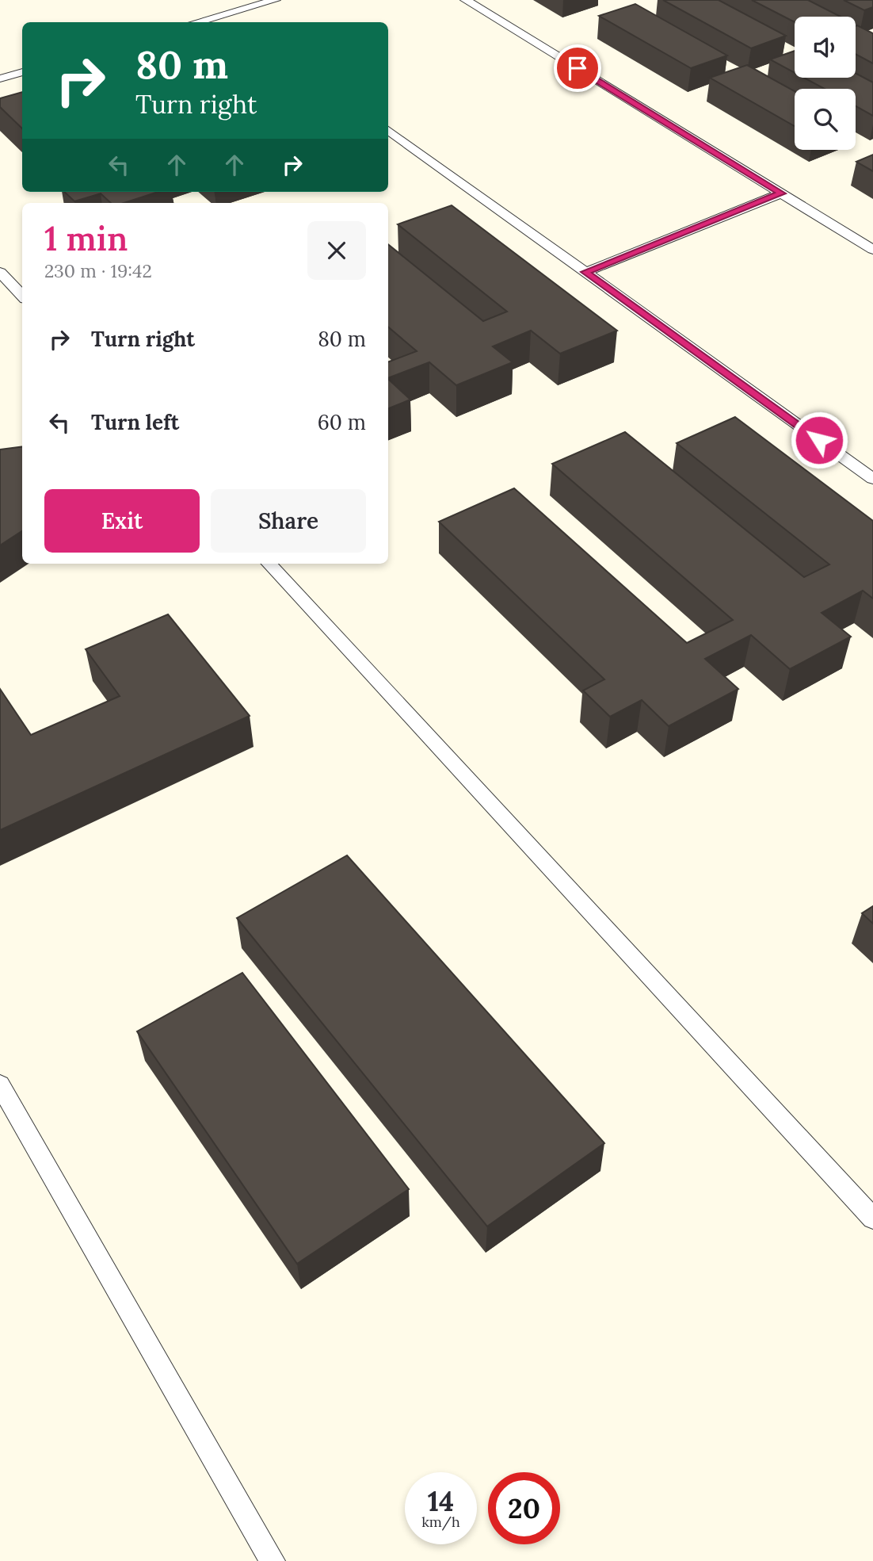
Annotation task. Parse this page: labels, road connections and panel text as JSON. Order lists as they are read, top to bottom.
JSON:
{
  "page": {
    "turn": ["80 m", "Turn right"],
    "heading": ["1 min", "230 m · 19:42"],
    "list": [
      {
        "name": "Turn right",
        "value": "80 m"
      },
      {
        "name": "Turn left",
        "value": "60 m"
      }
    ],
    "buttons": ["Exit", "Share"],
    "speed": "14 km/h",
    "limit": "20"
  }
}
